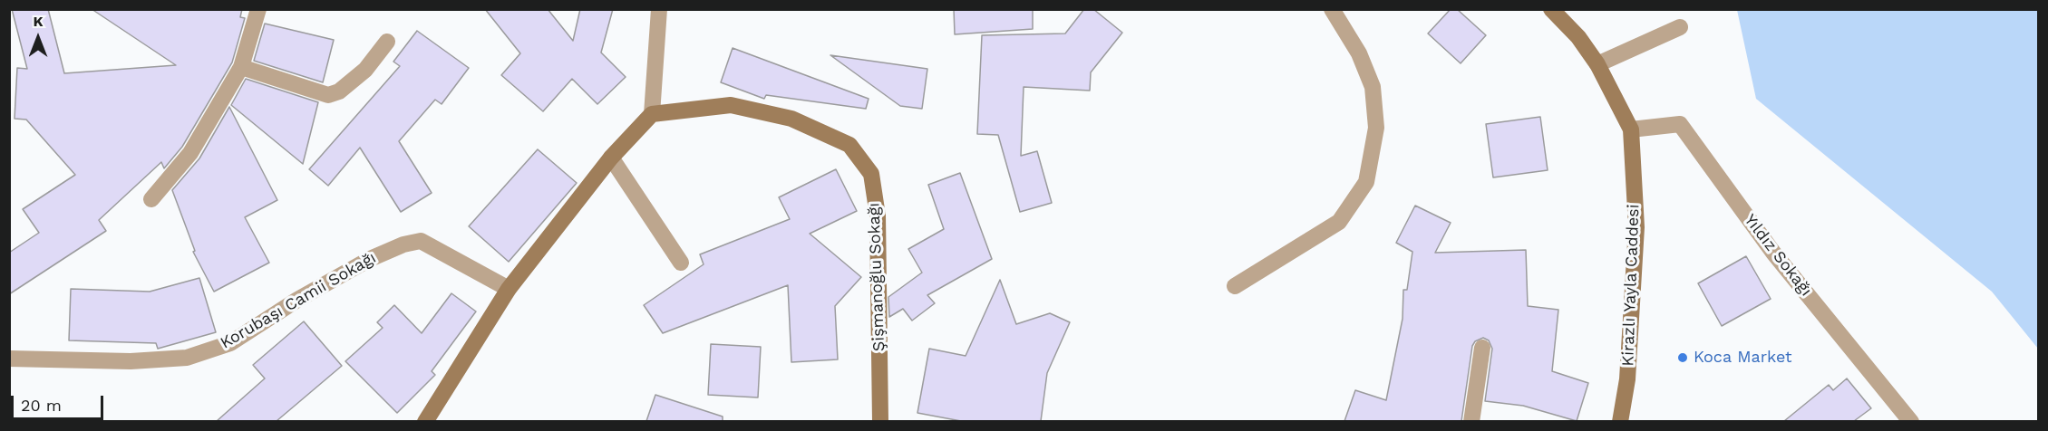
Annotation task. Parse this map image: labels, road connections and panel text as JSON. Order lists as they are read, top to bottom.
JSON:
{
  "streets": {
    "street": [
      "Yıldız Sokağı",
      "Şişmanoğlu Sokağı",
      "Kirazlı Yayla Caddesi",
      "Korubaşı Camii Sokağı"
    ]
  },
  "crossings": [
    ["Yıldız Sokağı", "Kirazlı Yayla Caddesi"]
  ],
  "places": ["Koca Market"],
  "scale_bar": "20 m",
  "north": "top"
}
